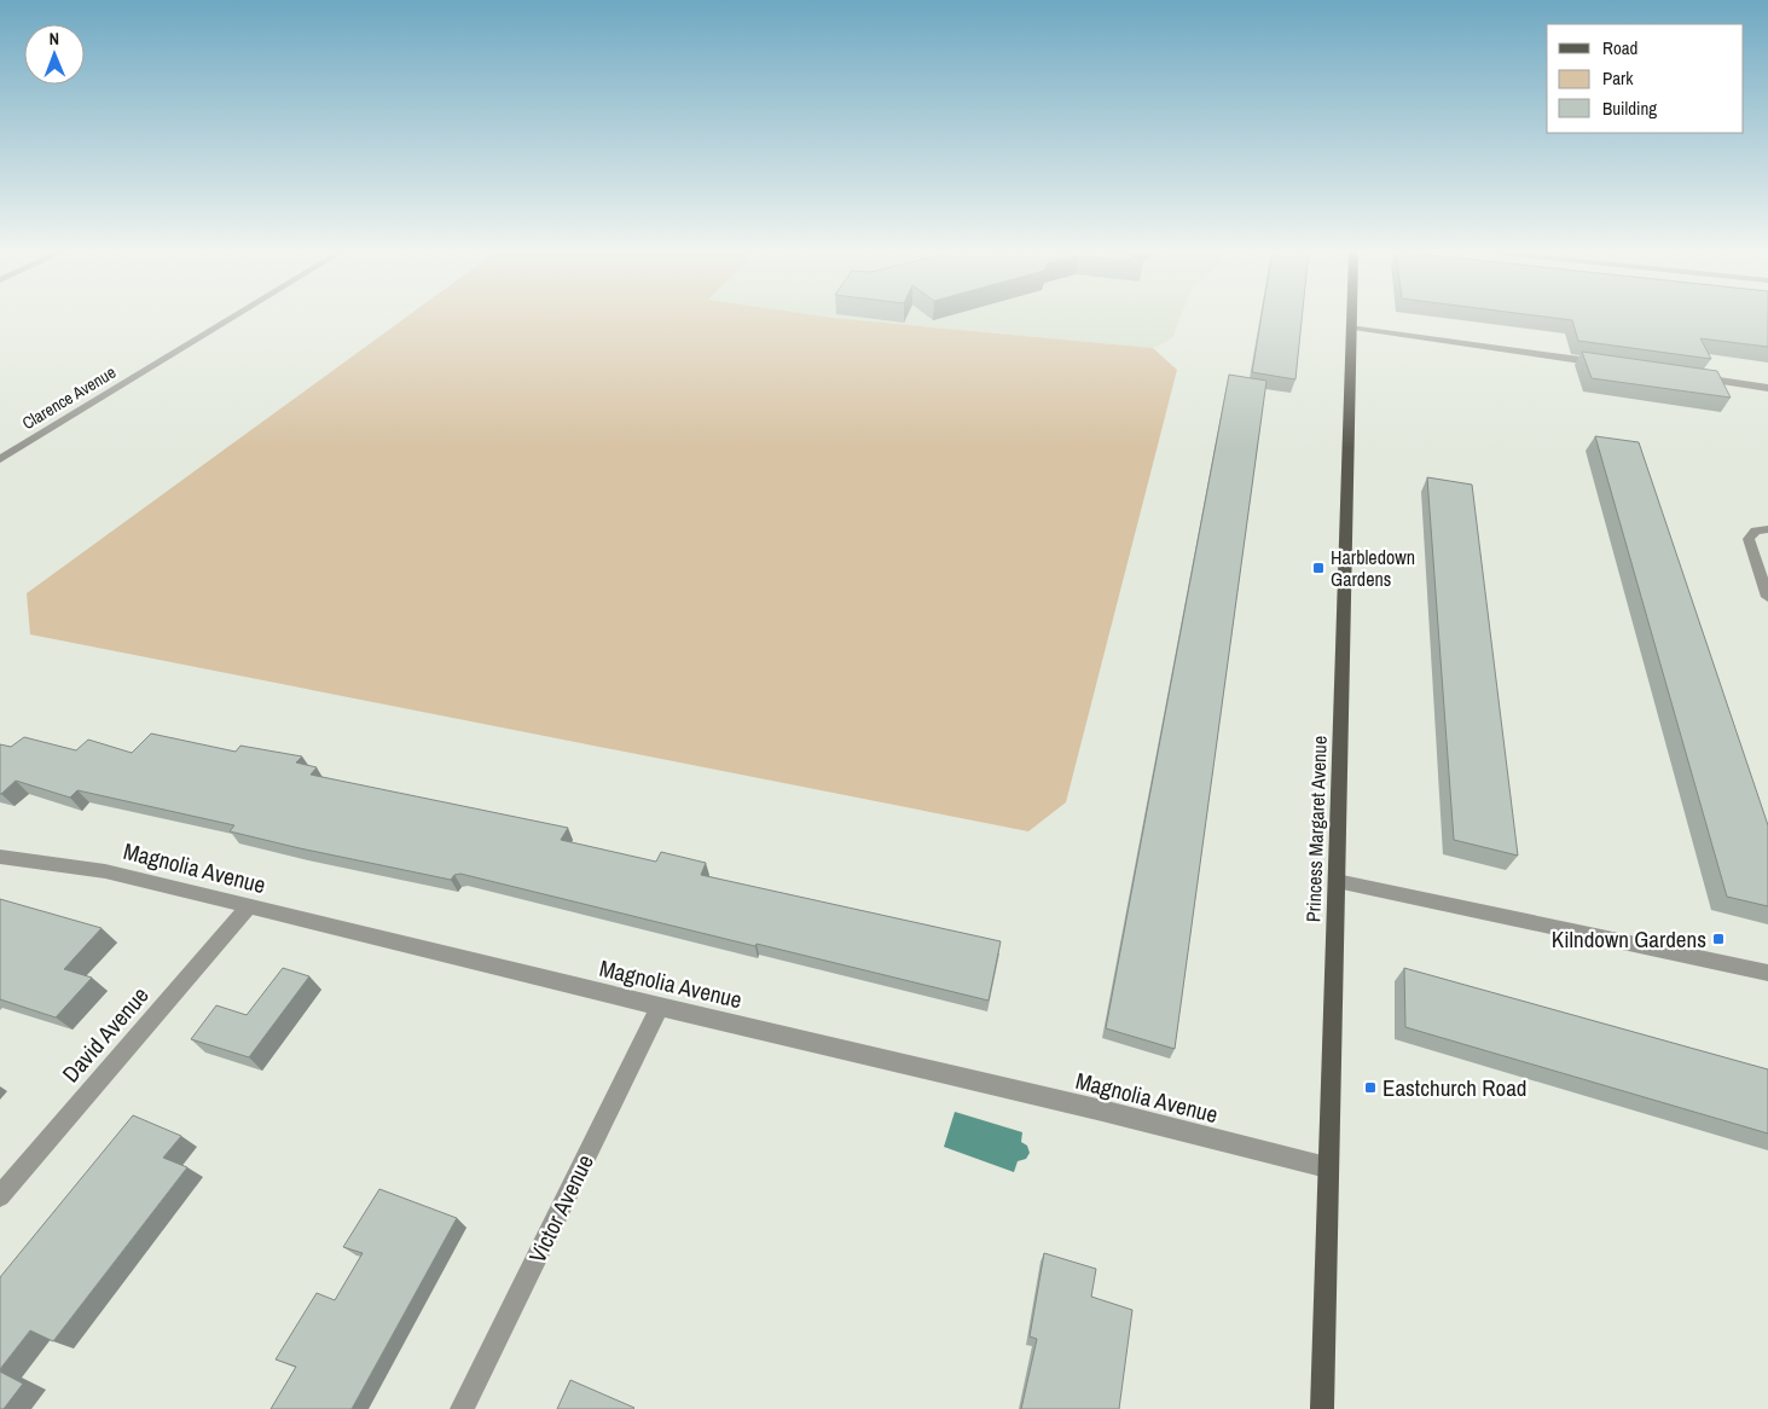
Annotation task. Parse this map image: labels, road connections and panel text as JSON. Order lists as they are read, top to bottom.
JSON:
{
  "streets": {
    "main road": ["Princess Margaret Avenue"],
    "street": [
      "Clarence Avenue",
      "Magnolia Avenue",
      "David Avenue",
      "Victor Avenue"
    ]
  },
  "crossings": [
    ["Princess Margaret Avenue", "Magnolia Avenue"],
    ["Magnolia Avenue", "David Avenue"],
    ["Magnolia Avenue", "Victor Avenue"]
  ],
  "places": {
    "transit": ["Harbledown Gardens", "Kilndown Gardens", "Eastchurch Road"]
  },
  "legend": ["Road", "Park", "Building"],
  "north": "top"
}
